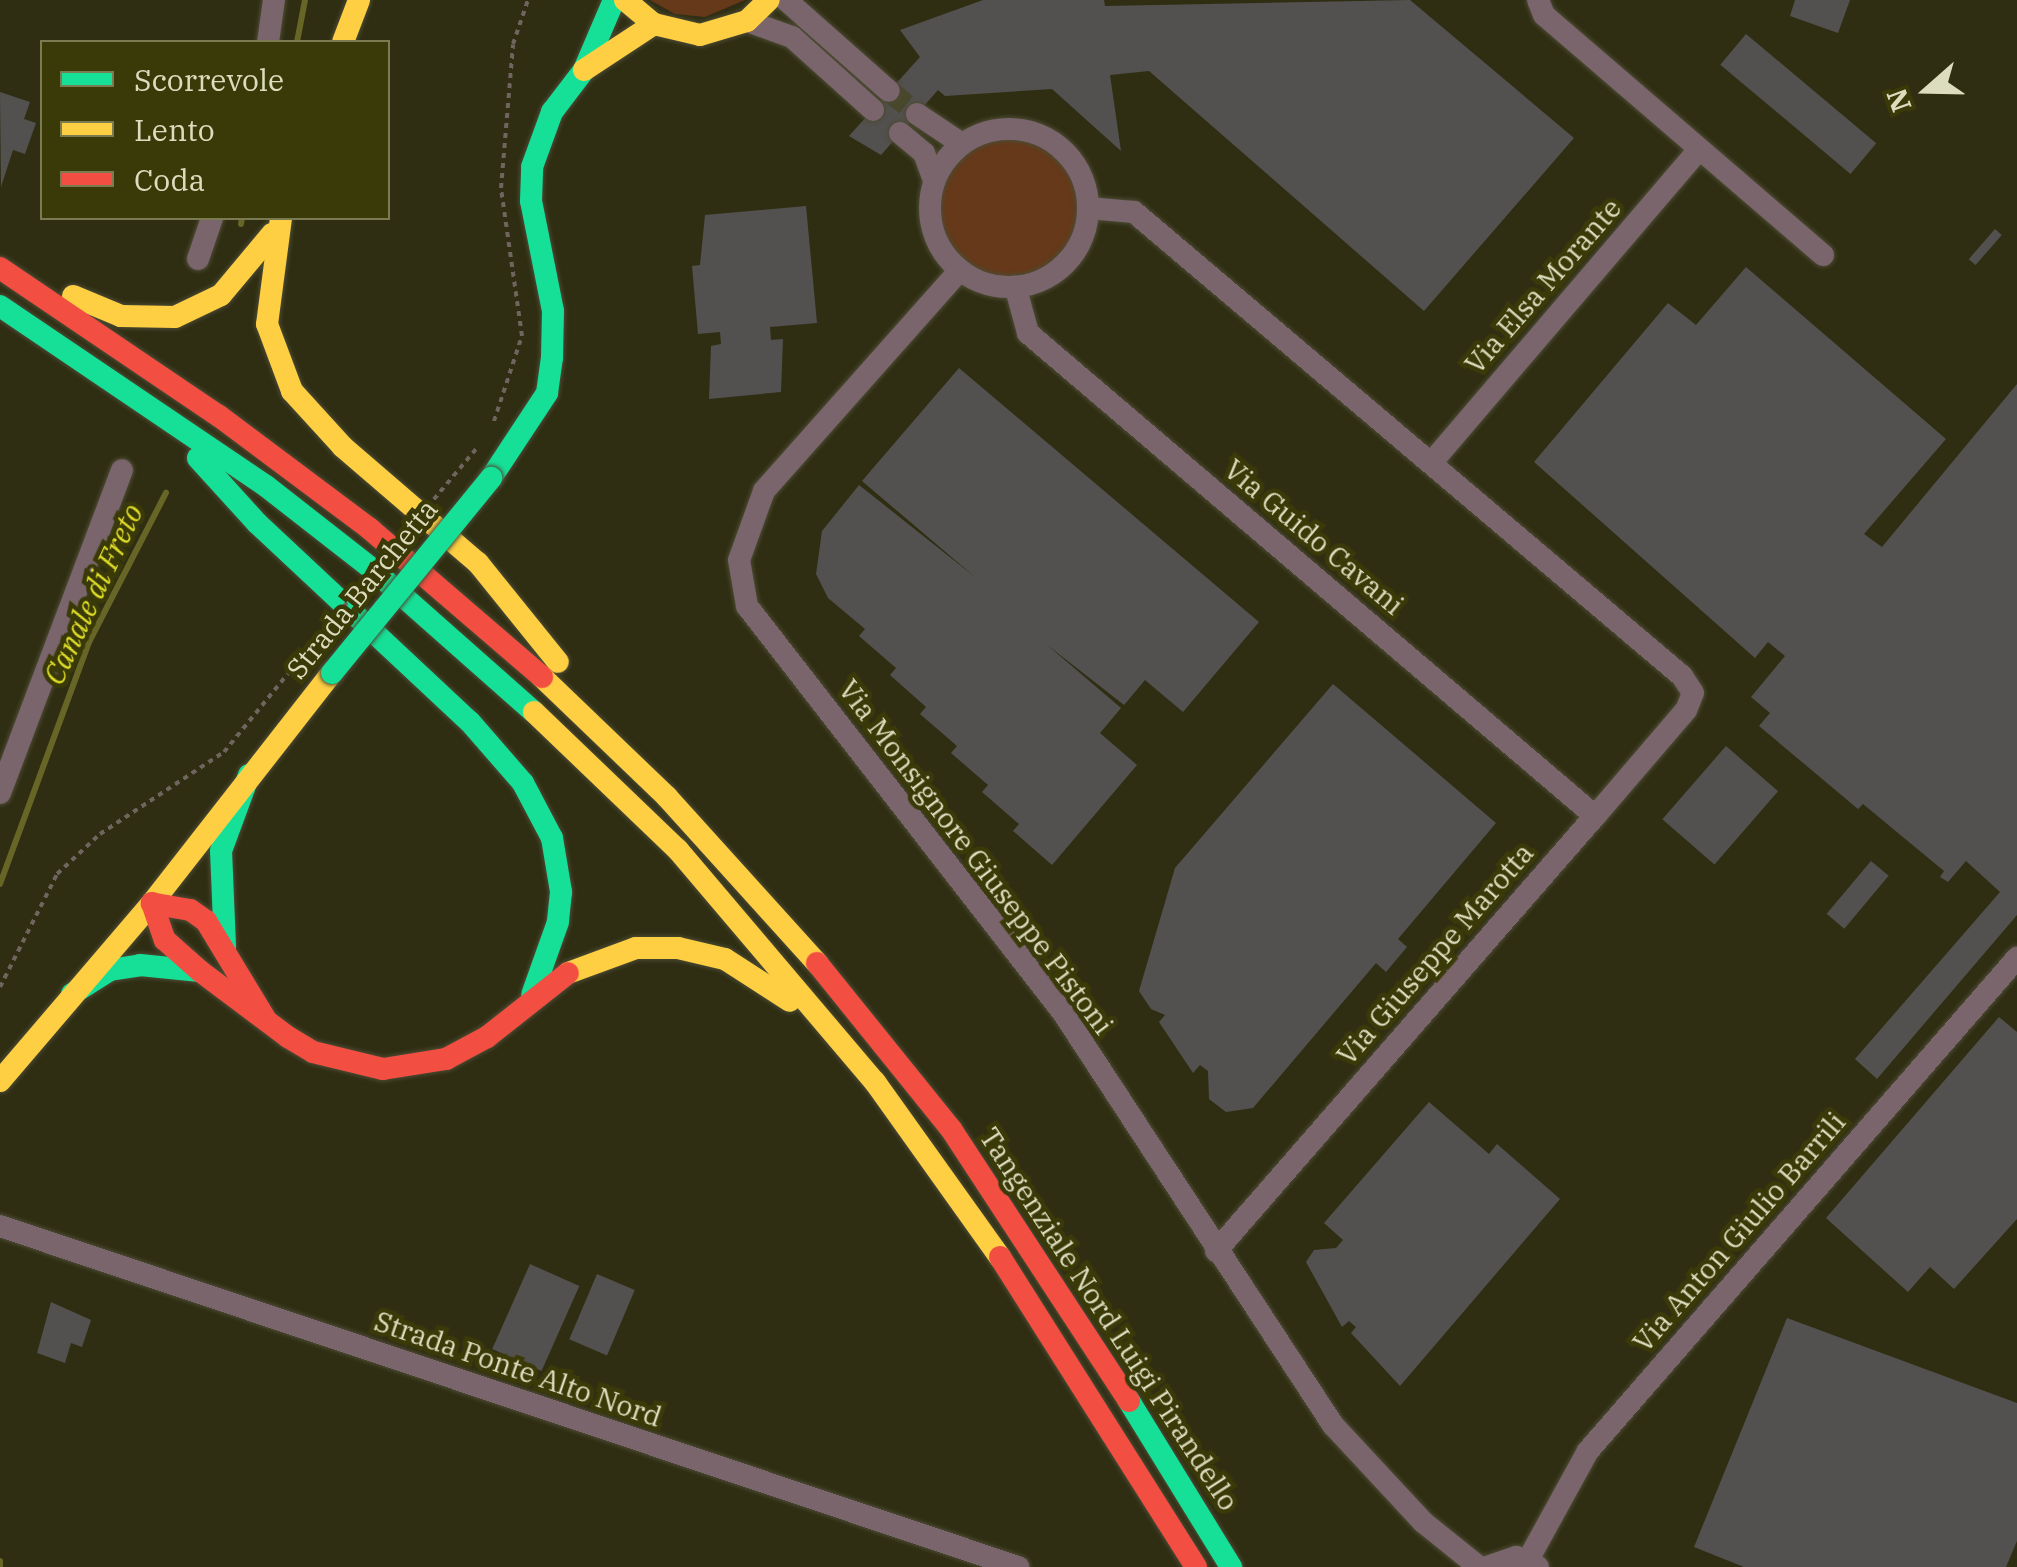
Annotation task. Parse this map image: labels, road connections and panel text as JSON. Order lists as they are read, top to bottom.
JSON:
{
  "streets": {
    "main road": ["Strada Barchetta", "Tangenziale Nord Luigi Pirandello"],
    "street": [
      "Via Elsa Morante",
      "Via Guido Cavani",
      "Via Monsignore Giuseppe Pistoni",
      "Via Giuseppe Marotta",
      "Via Anton Giulio Barrili",
      "Strada Ponte Alto Nord"
    ]
  },
  "crossings": [
    ["Via Elsa Morante", "Via Giuseppe Marotta"],
    ["Via Guido Cavani", "Via Monsignore Giuseppe Pistoni"],
    ["Via Guido Cavani", "Via Giuseppe Marotta"],
    ["Via Monsignore Giuseppe Pistoni", "Via Giuseppe Marotta"]
  ],
  "water": ["Canale di Freto"],
  "legend": ["Scorrevole", "Lento", "Coda"],
  "north": "left"
}
